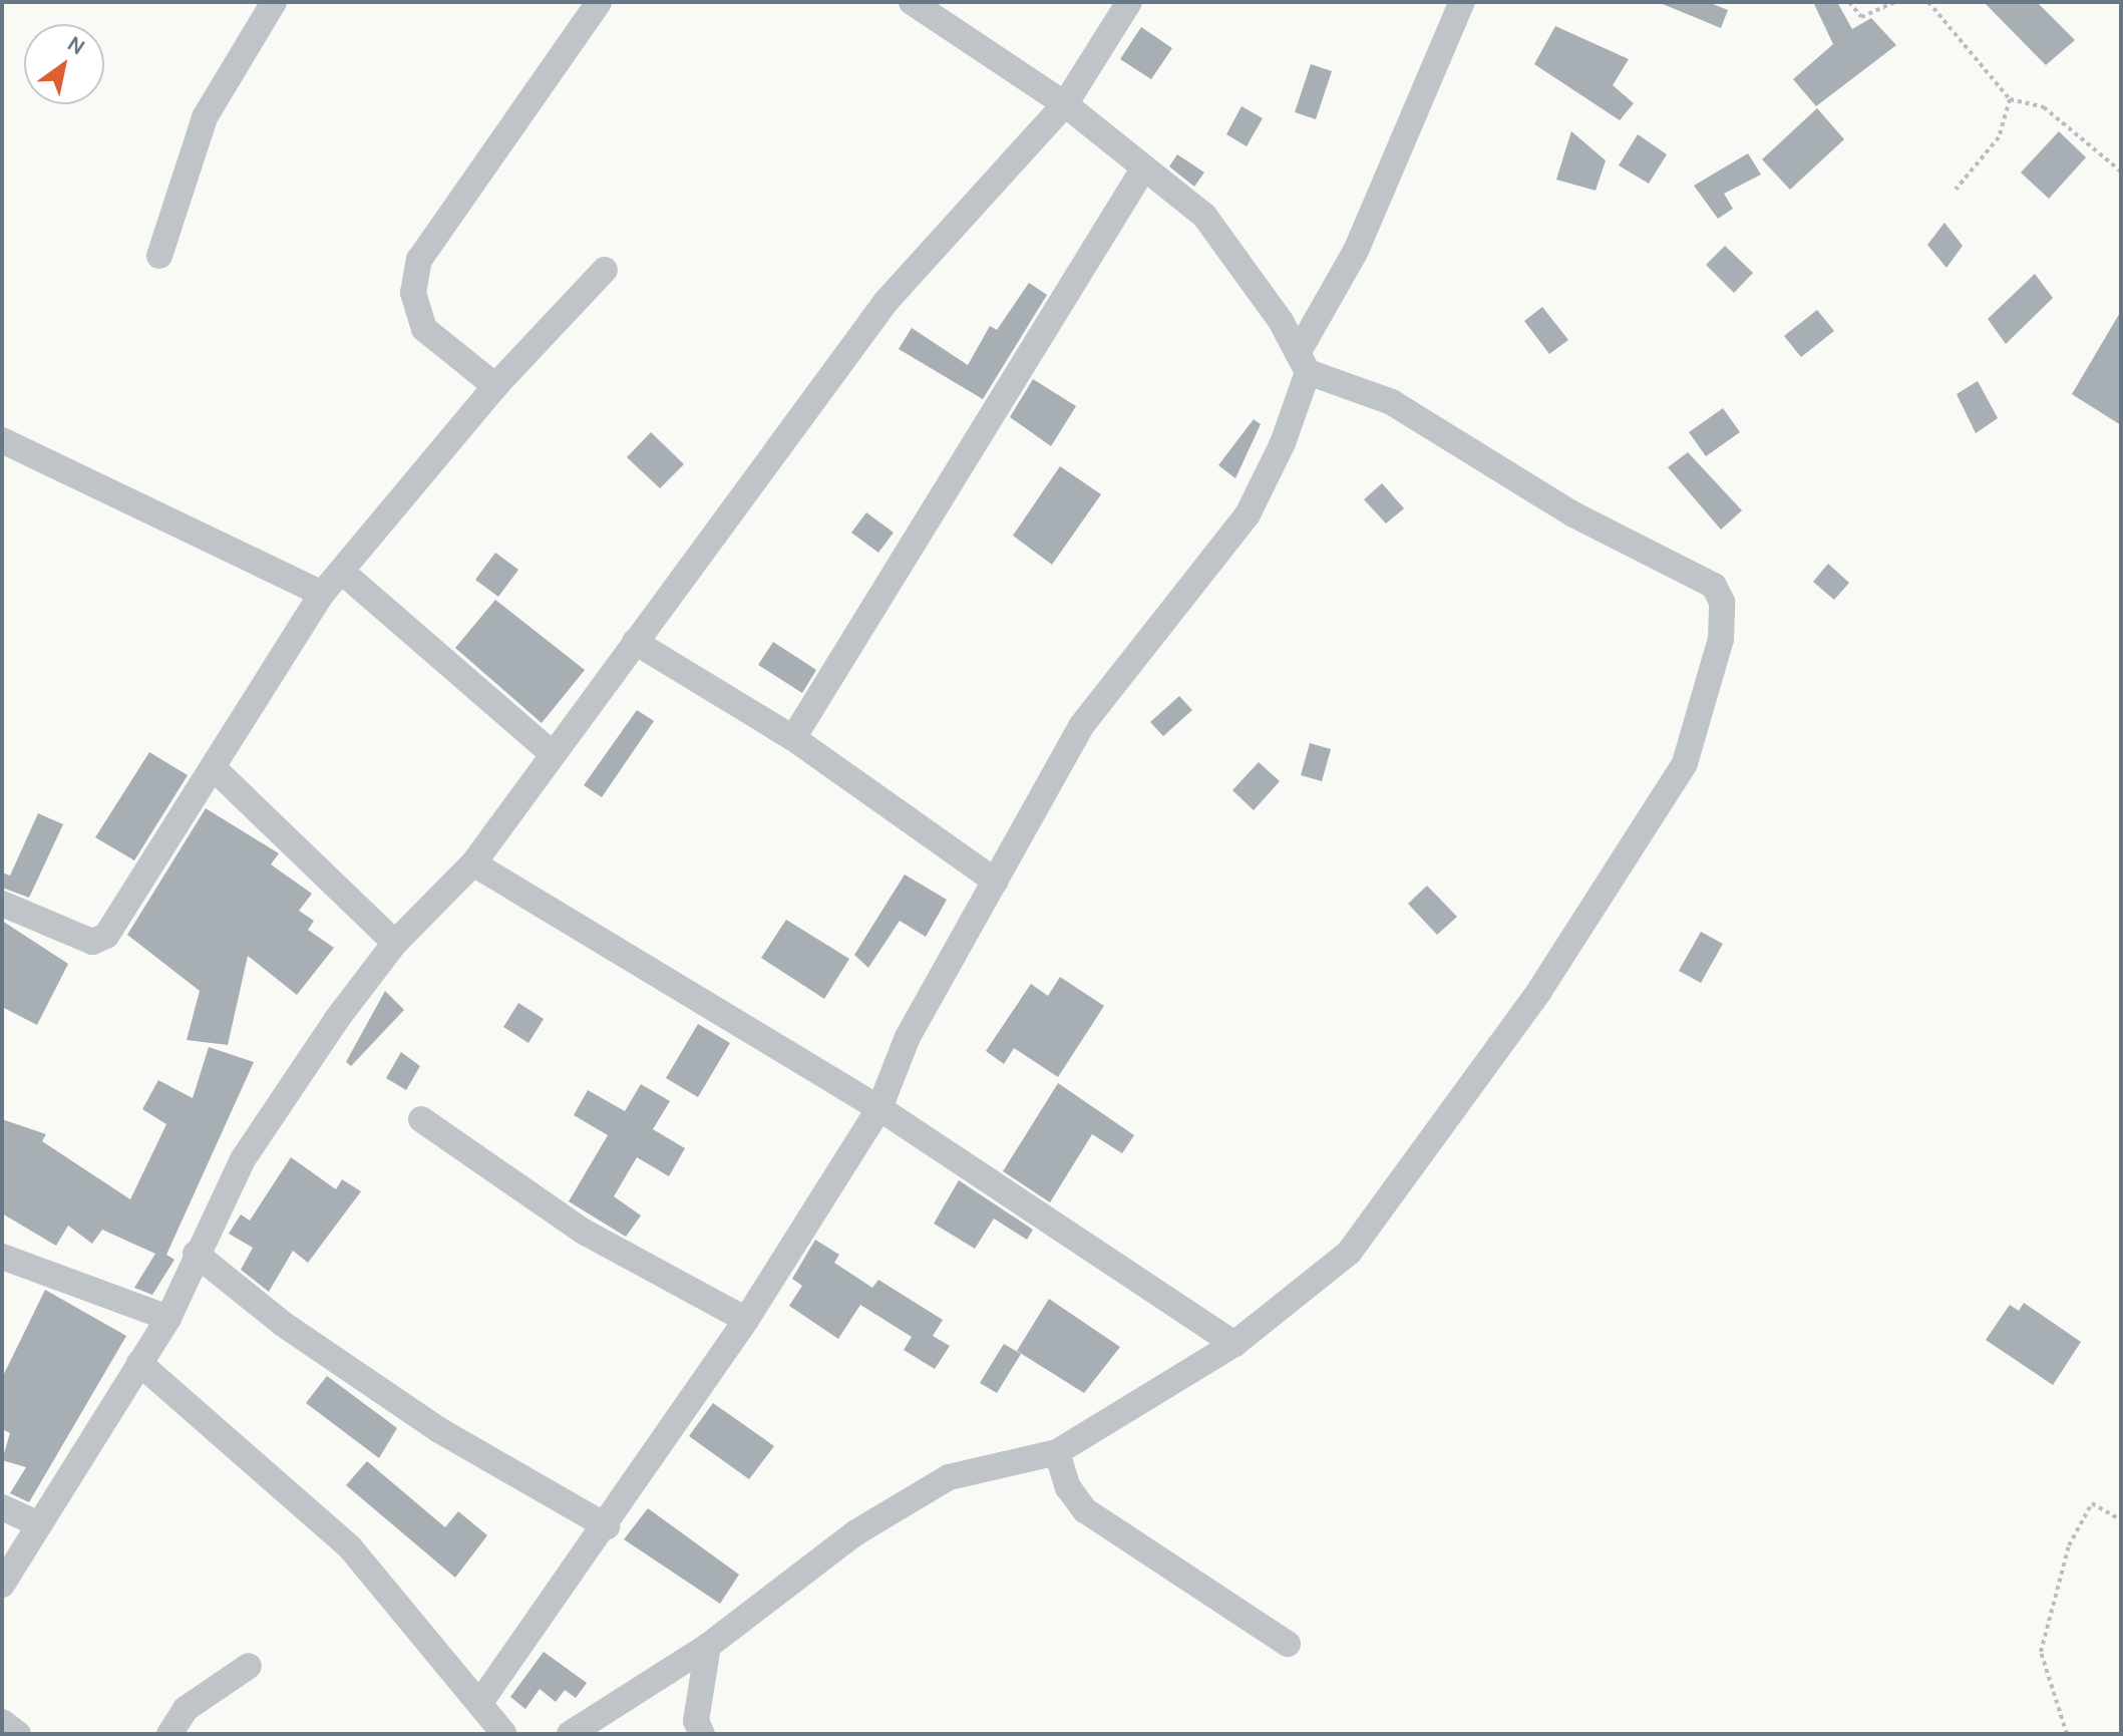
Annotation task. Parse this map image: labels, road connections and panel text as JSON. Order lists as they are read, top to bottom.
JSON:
{
  "north": "top right"
}
